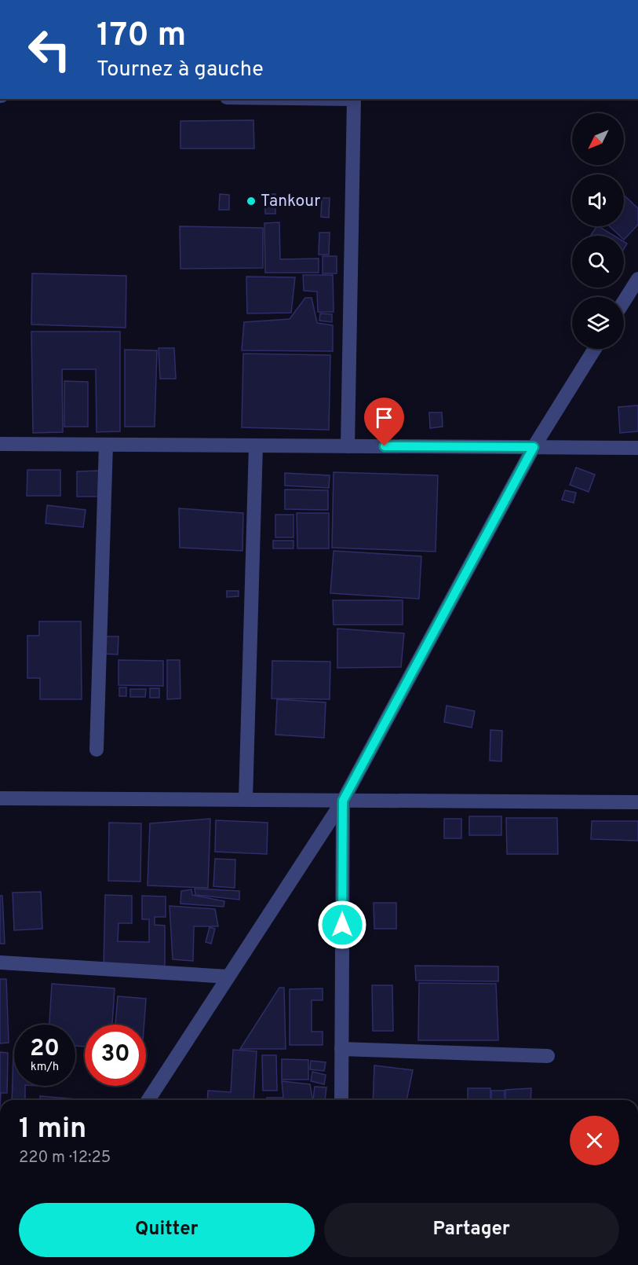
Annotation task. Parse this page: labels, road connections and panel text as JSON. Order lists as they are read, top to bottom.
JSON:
{
  "places": ["Tankour"],
  "north": "bottom left",
  "page": {
    "turn": ["170 m", "Tournez à gauche"],
    "speed": "20 km/h",
    "limit": "30",
    "heading": ["1 min", "220 m · 12:25"],
    "buttons": ["Quitter", "Partager"]
  }
}
